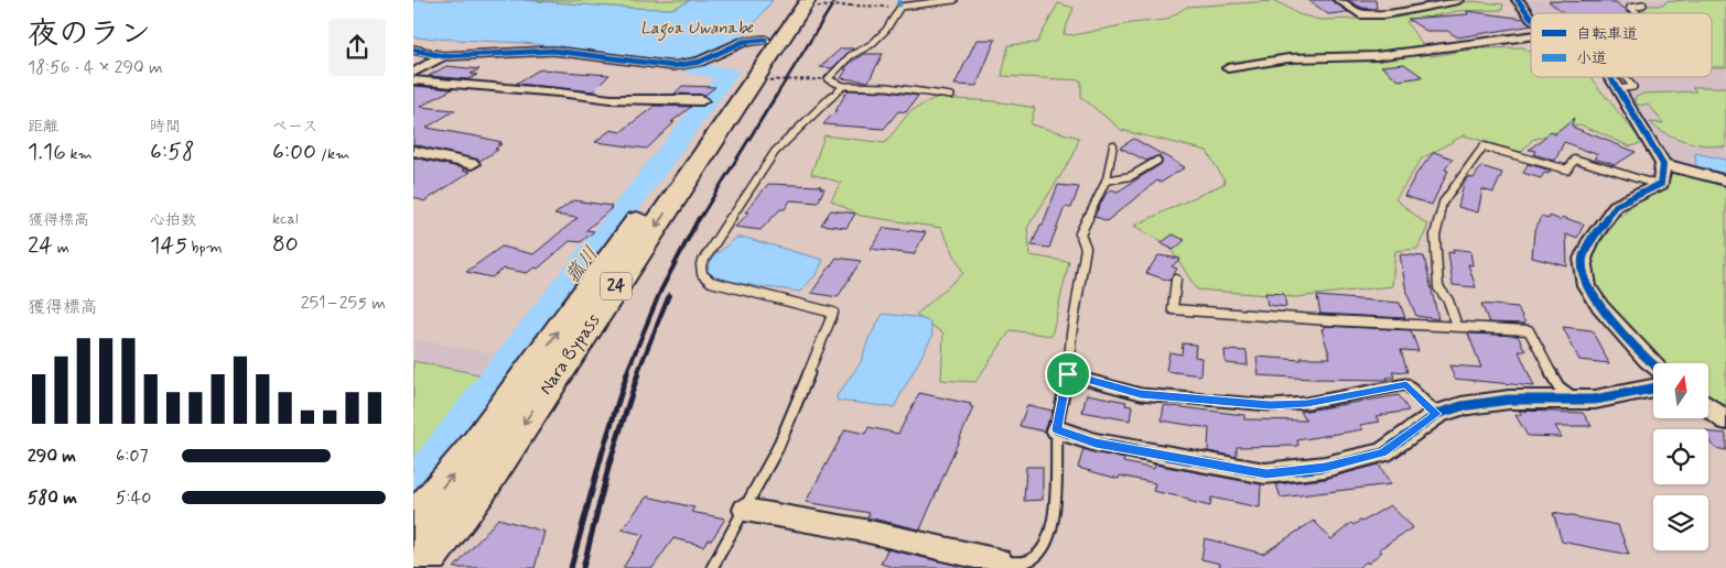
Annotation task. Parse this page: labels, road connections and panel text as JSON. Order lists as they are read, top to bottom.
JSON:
{
  "streets": {
    "highway": ["24", "Nara Bypass"]
  },
  "water": ["Lagoa Uwanabe", "菰川"],
  "legend": ["自転車道", "小道"],
  "north": "top",
  "page": {
    "heading": ["夜のラン", "18:56 · 4 × 290 m"],
    "stats": [
      ["距離", "1.16 km"],
      ["時間", "6:58"],
      ["ペース", "6:00 /km"],
      ["獲得標高", "24 m"],
      ["心拍数", "145 bpm"],
      ["kcal", "80"]
    ],
    "chart": ["獲得標高", "251–255 m"],
    "list": [
      {
        "name": "290 m",
        "note": "6:07"
      },
      {
        "name": "580 m",
        "note": "5:40"
      }
    ]
  }
}
